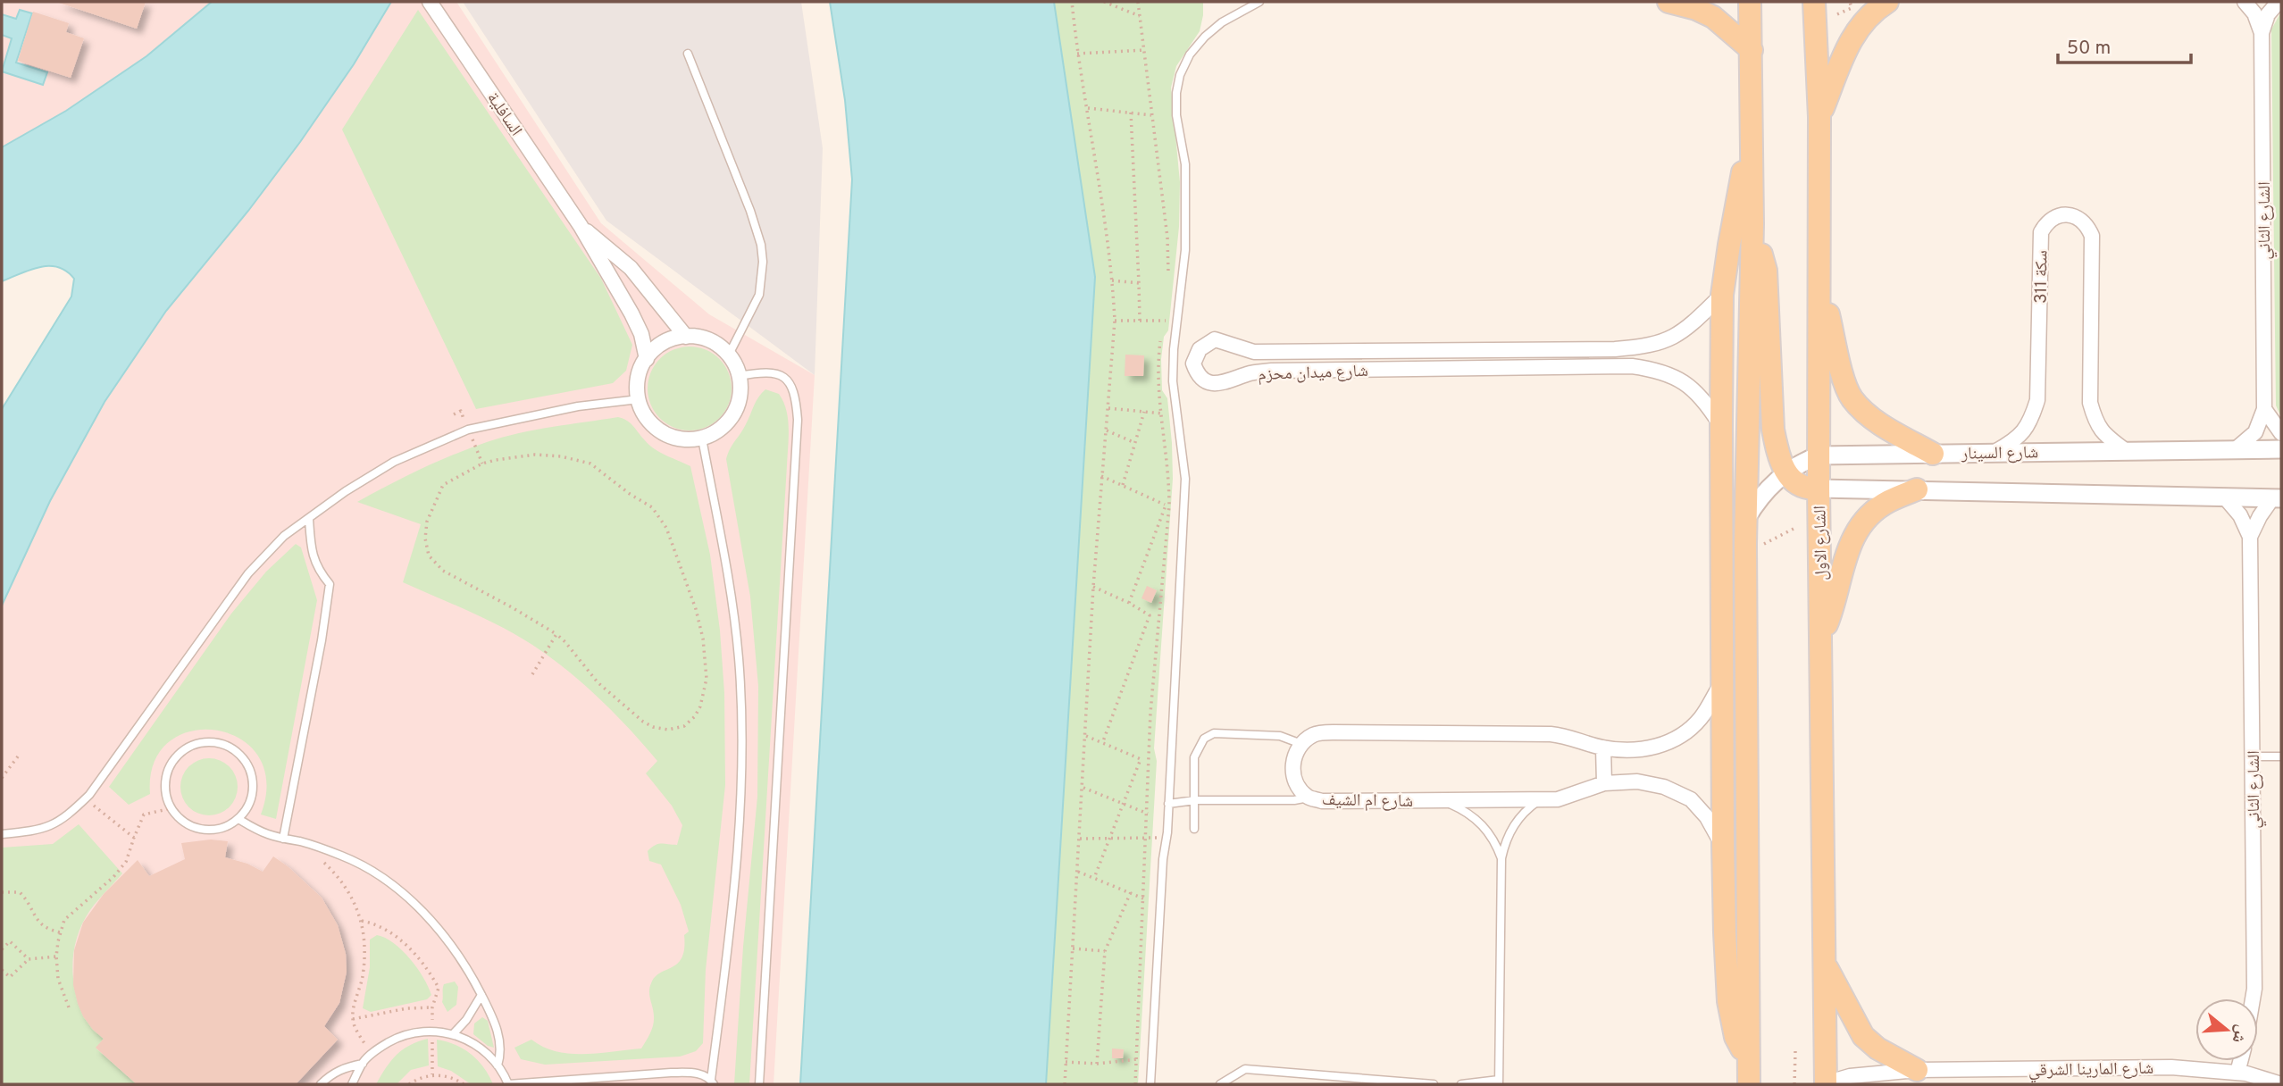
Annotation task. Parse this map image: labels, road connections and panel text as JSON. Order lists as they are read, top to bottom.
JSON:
{
  "streets": {
    "main road": ["الشارع الاول"],
    "street": [
      "السافلية",
      "الشارع الثاني",
      "سكة 311",
      "شارع ميدان محزم",
      "شارع السينار",
      "شارع ام الشيف",
      "شارع المارينا الشرقي"
    ]
  },
  "crossings": [
    ["الشارع الثاني", "شارع السينار"],
    ["سكة 311", "شارع السينار"],
    ["شارع السينار", "الشارع الاول"],
    ["الشارع الاول", "شارع المارينا الشرقي"]
  ],
  "scale_bar": "50 m",
  "north": "right"
}
